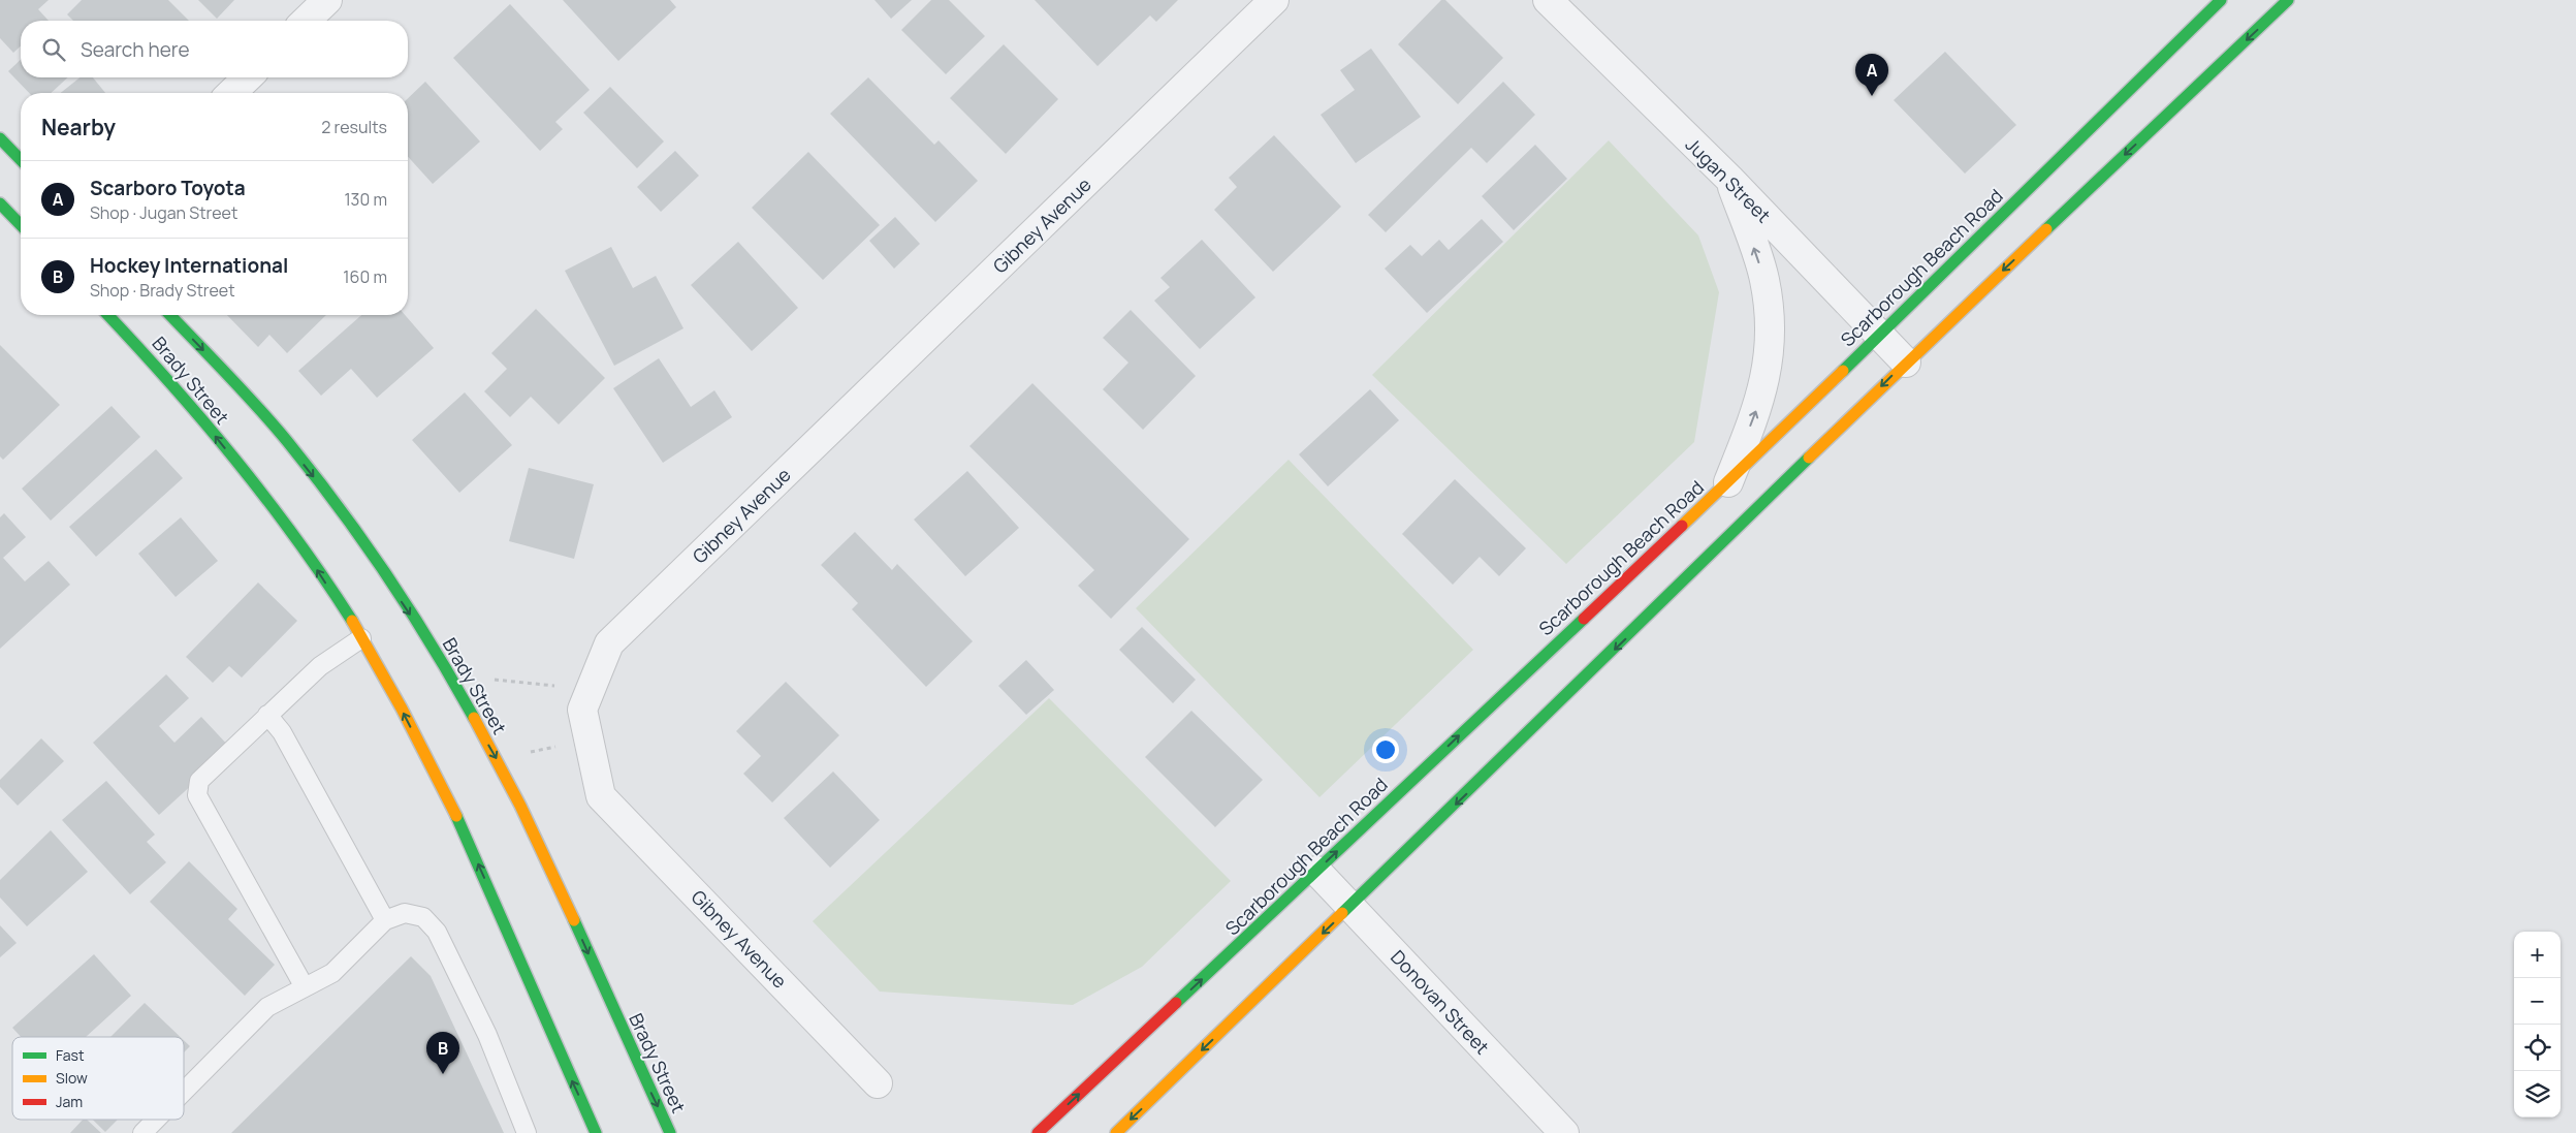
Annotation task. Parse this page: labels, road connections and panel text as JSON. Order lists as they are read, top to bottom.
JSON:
{
  "streets": {
    "main road": ["Scarborough Beach Road", "Brady Street"],
    "street": ["Jugan Street", "Gibney Avenue", "Donovan Street"]
  },
  "crossings": [
    ["Jugan Street", "Scarborough Beach Road"],
    ["Scarborough Beach Road", "Donovan Street"]
  ],
  "legend": ["Fast", "Slow", "Jam"],
  "page": {
    "search": "Search here",
    "pins": ["A", "B"],
    "heading": ["Nearby", "2 results"],
    "list": [
      {
        "mark": "A",
        "name": "Scarboro Toyota",
        "note": "Shop · Jugan Street",
        "value": "130 m"
      },
      {
        "mark": "B",
        "name": "Hockey International",
        "note": "Shop · Brady Street",
        "value": "160 m"
      }
    ],
    "map_buttons": ["+", "−"]
  }
}
